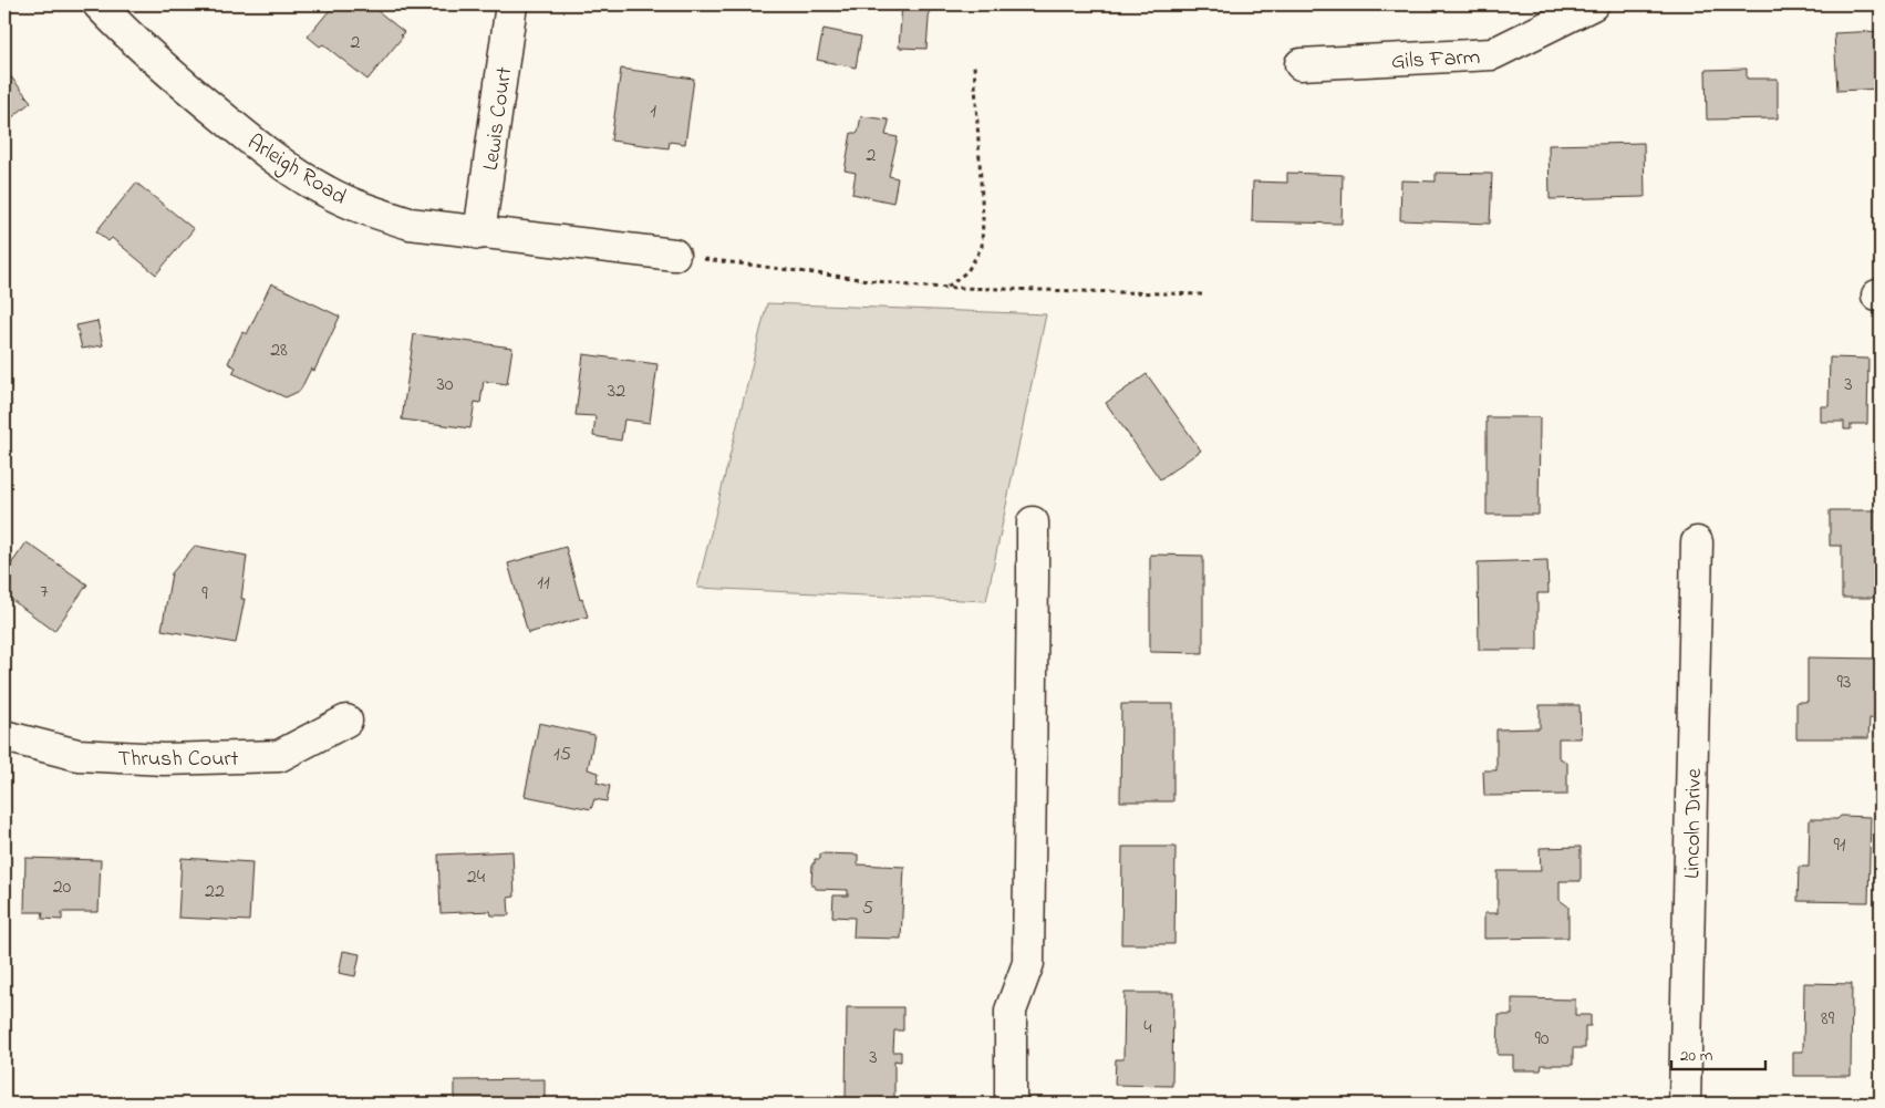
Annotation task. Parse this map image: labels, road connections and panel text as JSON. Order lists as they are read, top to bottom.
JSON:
{
  "streets": {
    "street": [
      "Gils Farm",
      "Lewis Court",
      "Arleigh Road",
      "Thrush Court",
      "Lincoln Drive"
    ]
  },
  "crossings": [
    ["Lewis Court", "Arleigh Road"]
  ],
  "house_numbers": [
    "2",
    "1",
    "2",
    "28",
    "30",
    "3",
    "32",
    "11",
    "7",
    "9",
    "93",
    "15",
    "91",
    "24",
    "20",
    "22",
    "5",
    "89",
    "4",
    "90",
    "3"
  ],
  "scale_bar": "20 m"
}
